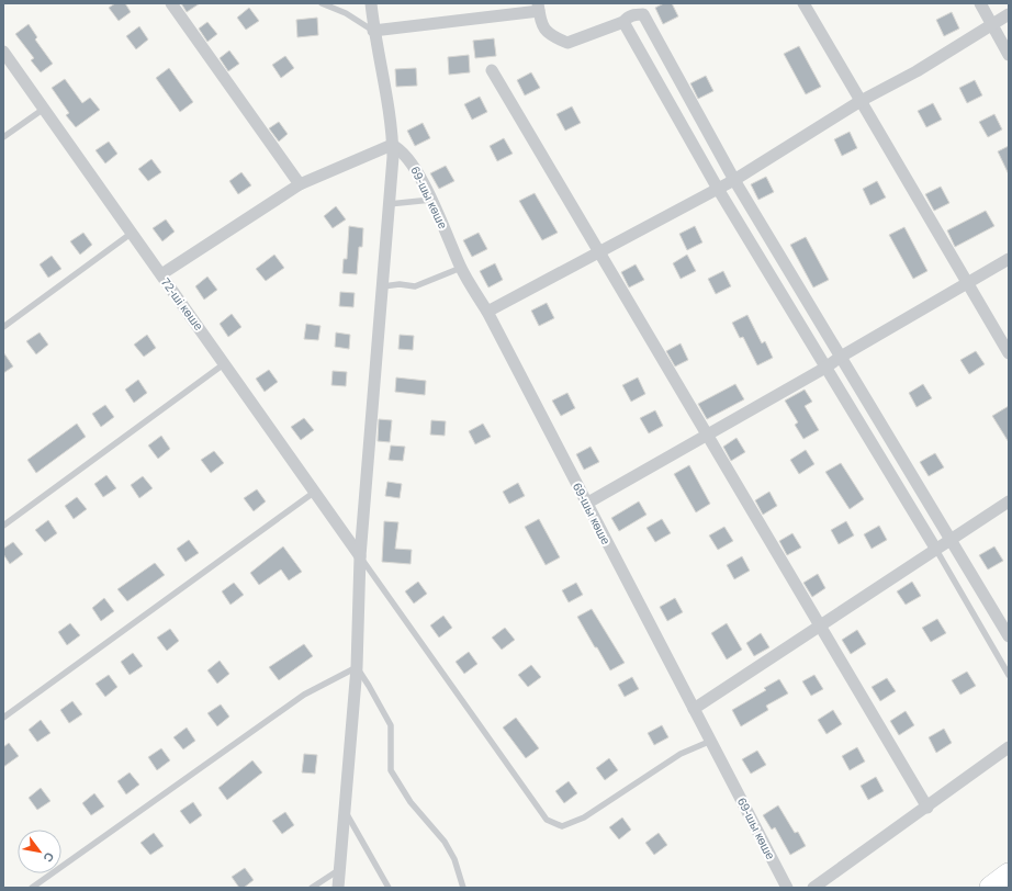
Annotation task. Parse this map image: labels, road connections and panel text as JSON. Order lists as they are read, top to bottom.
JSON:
{
  "streets": {
    "street": ["69-шы көше", "72-ші көше"]
  },
  "north": "bottom right"
}
